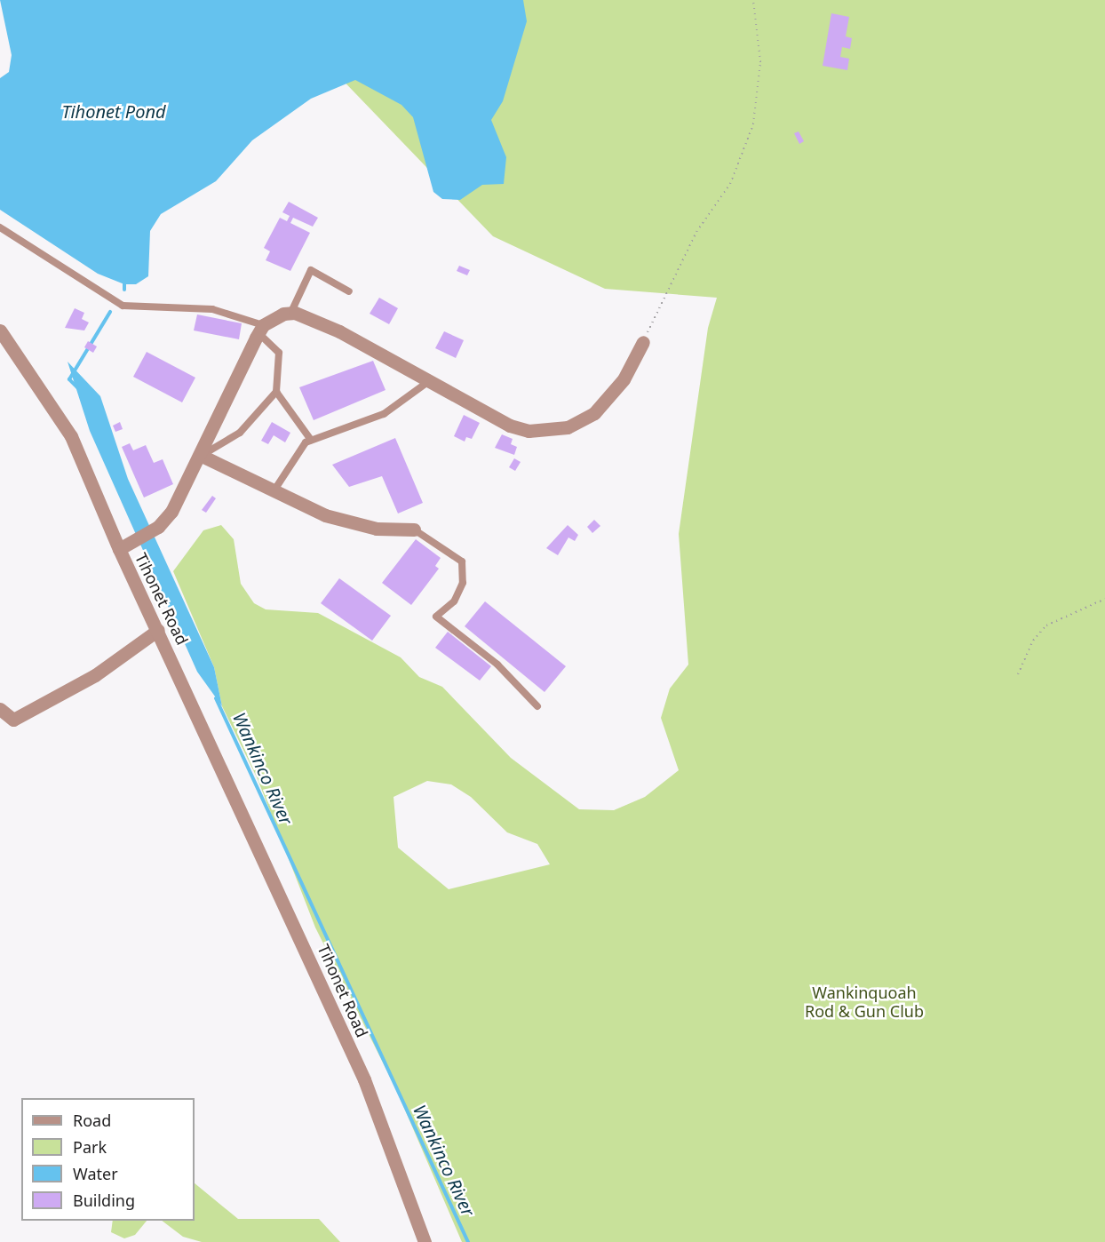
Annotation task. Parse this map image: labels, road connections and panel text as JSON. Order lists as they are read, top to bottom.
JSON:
{
  "streets": {
    "street": ["Tihonet Road"]
  },
  "water": ["Tihonet Pond", "Wankinco River"],
  "parks": ["Wankinquoah Rod & Gun Club"],
  "legend": [
    "Road",
    "Park",
    "Water",
    "Building"
  ]
}
